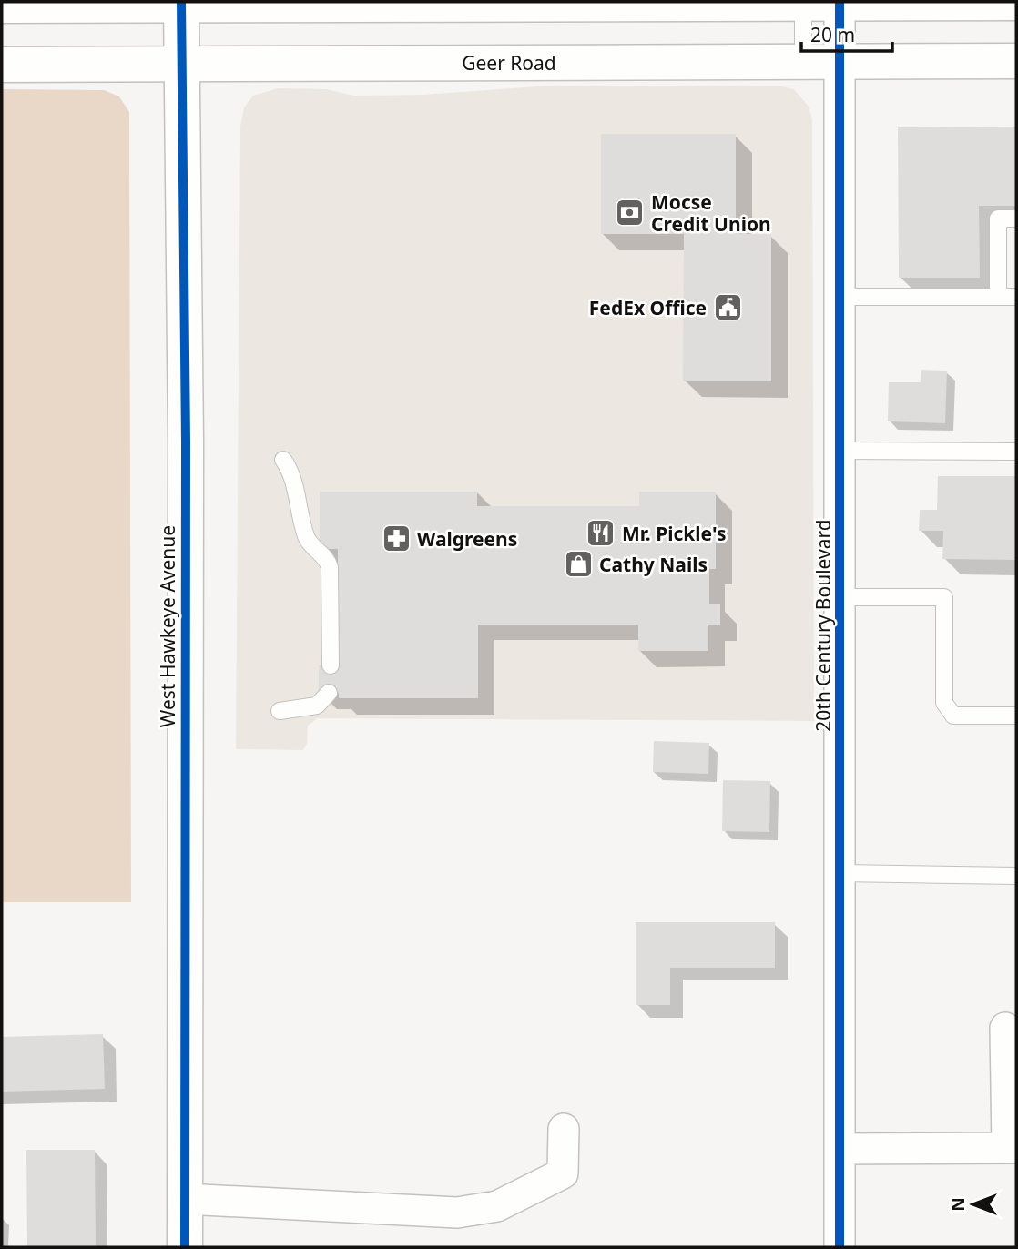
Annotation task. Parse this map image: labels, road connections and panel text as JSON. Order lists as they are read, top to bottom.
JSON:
{
  "streets": {
    "main road": ["Geer Road", "West Hawkeye Avenue"],
    "street": ["20th Century Boulevard"]
  },
  "crossings": [
    ["Geer Road", "20th Century Boulevard"],
    ["Geer Road", "West Hawkeye Avenue"]
  ],
  "places": {
    "bank": ["Mocse Credit Union"],
    "public building": ["FedEx Office"],
    "restaurant": ["Mr. Pickle's"],
    "pharmacy": ["Walgreens"],
    "shop": ["Cathy Nails"]
  },
  "scale_bar": "20 m",
  "north": "left"
}
